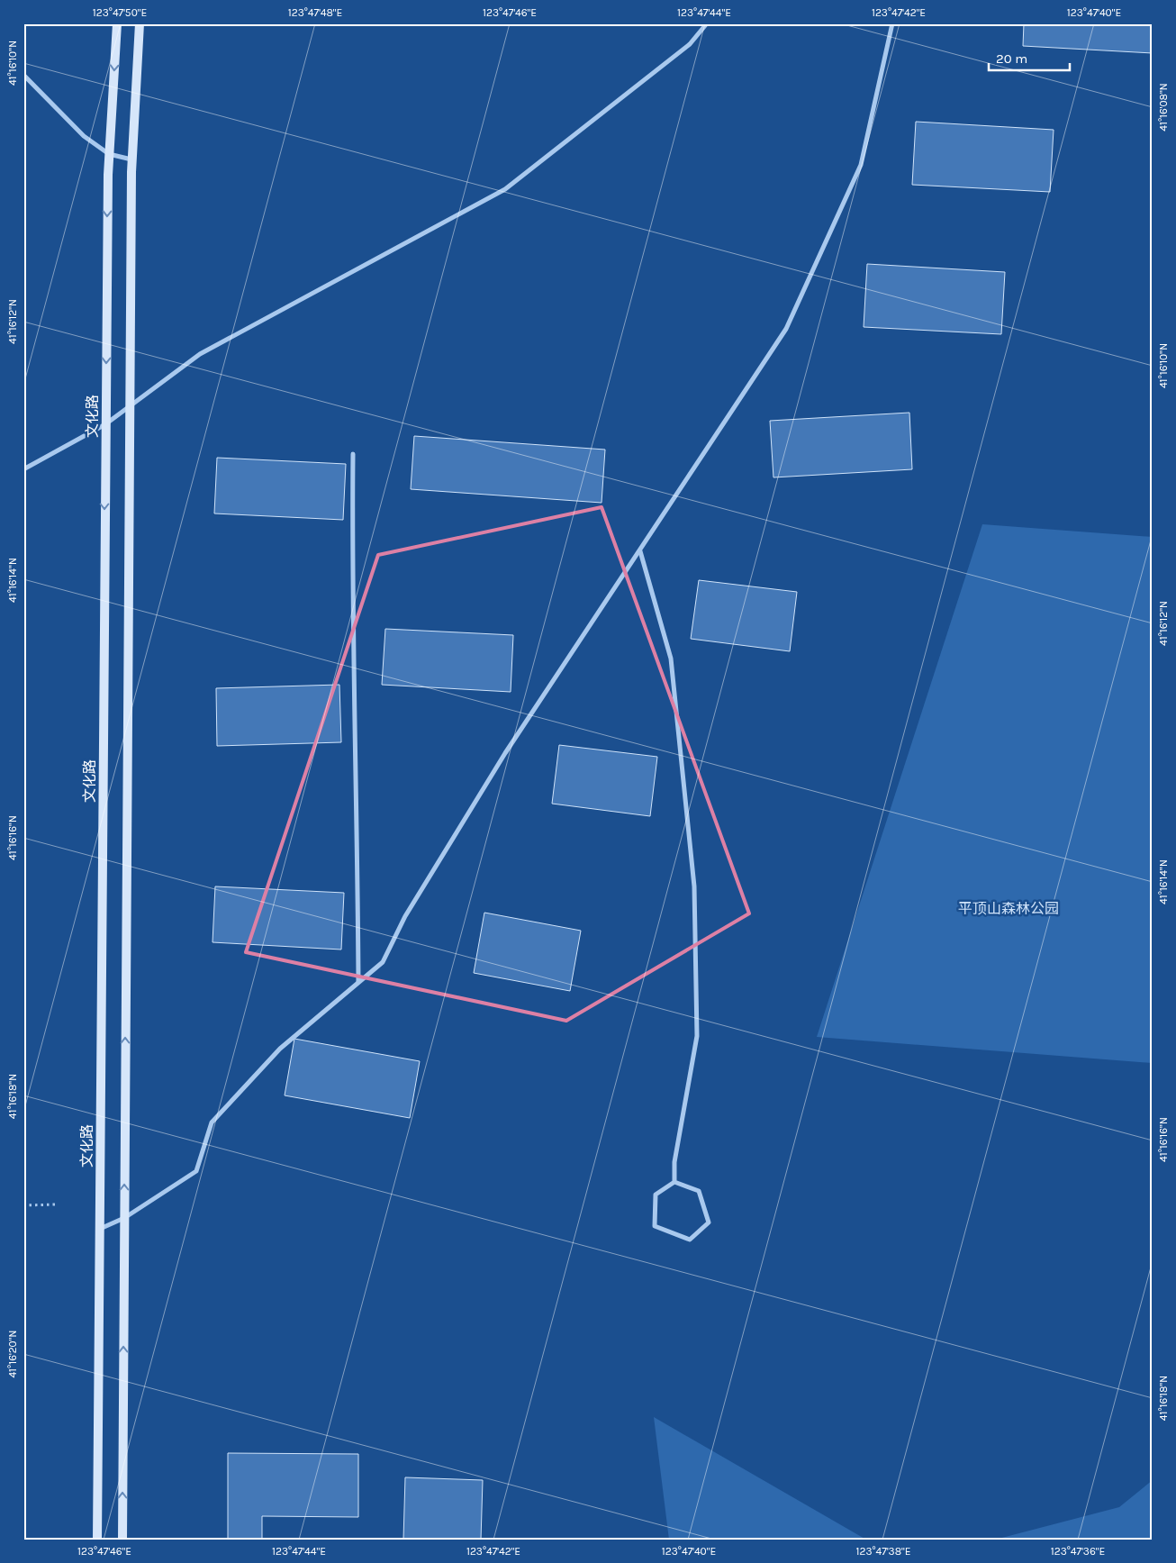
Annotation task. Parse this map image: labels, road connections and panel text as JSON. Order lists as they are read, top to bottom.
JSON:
{
  "streets": {
    "street": ["文化路"]
  },
  "parks": ["平顶山森林公园"],
  "scale_bar": "20 m",
  "coordinates": [
    "123°47'50\"E",
    "123°47'48\"E",
    "123°47'46\"E",
    "123°47'44\"E",
    "123°47'42\"E",
    "123°47'40\"E",
    "41°16'10\"N",
    "41°16'08\"N",
    "41°16'12\"N",
    "41°16'14\"N",
    "41°16'16\"N",
    "41°16'18\"N",
    "41°16'20\"N",
    "123°47'38\"E",
    "123°47'36\"E"
  ]
}
